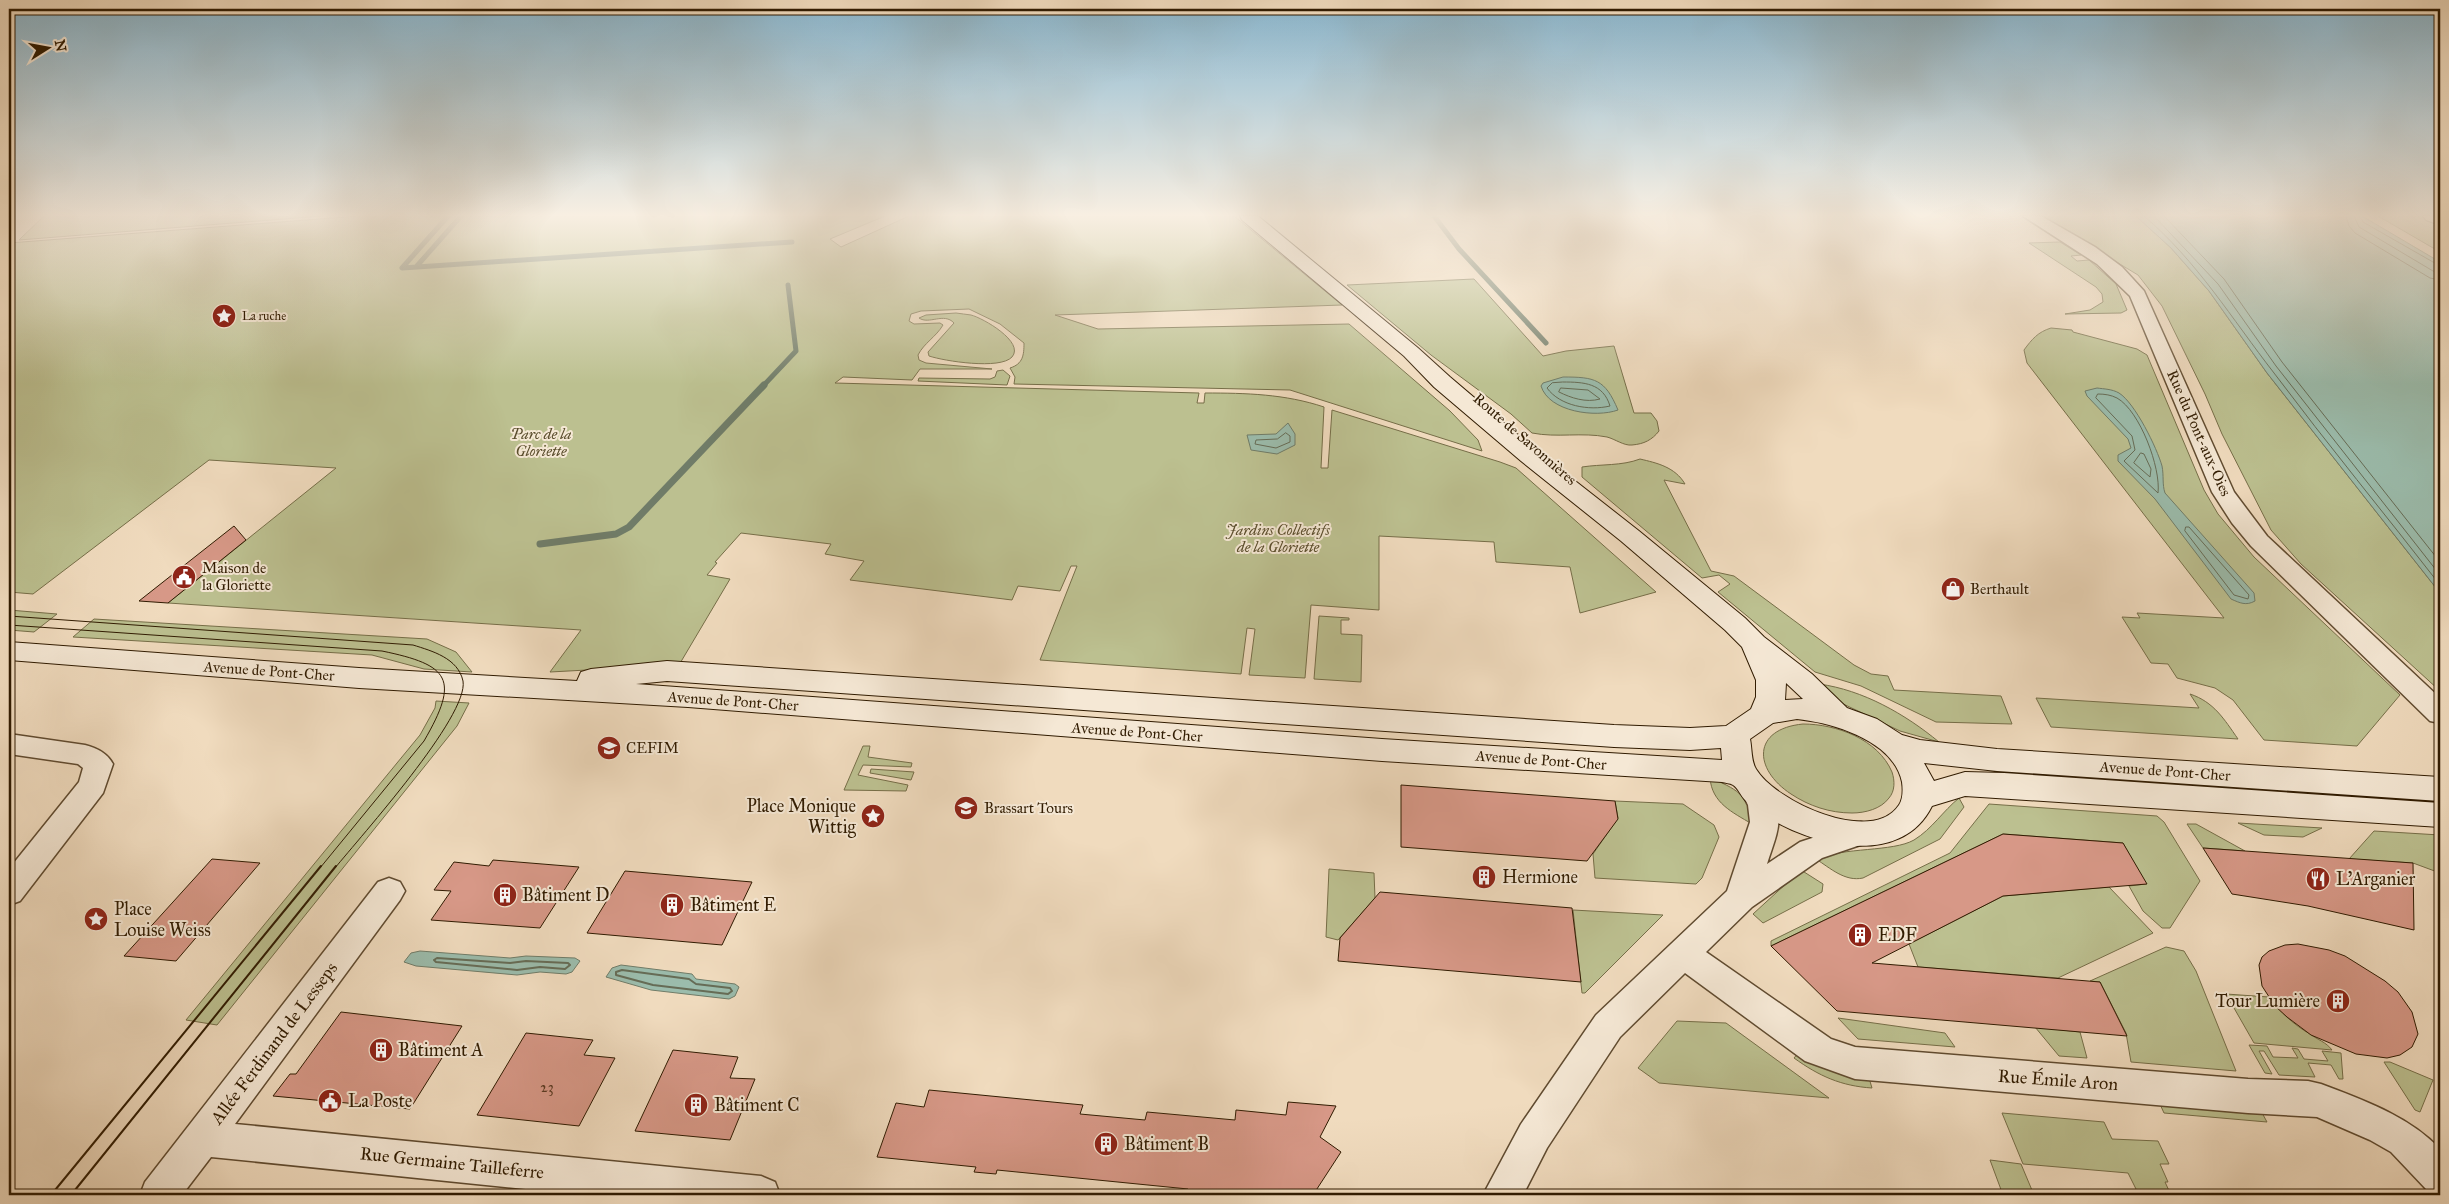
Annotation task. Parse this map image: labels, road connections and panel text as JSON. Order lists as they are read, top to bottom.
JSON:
{
  "streets": {
    "main road": ["Route de Savonnières", "Avenue de Pont-Cher"],
    "street": [
      "Rue du Pont-aux-Oies",
      "Allée Ferdinand de Lesseps",
      "Rue Émile Aron",
      "Rue Germaine Tailleferre"
    ]
  },
  "crossings": [
    ["Route de Savonnières", "Avenue de Pont-Cher"],
    ["Allée Ferdinand de Lesseps", "Rue Germaine Tailleferre"]
  ],
  "parks": ["Parc de la Gloriette", "Jardins Collectifs de la Gloriette"],
  "places": {
    "place": ["La ruche", "Place Monique Wittig", "Place Louise Weiss"],
    "public building": ["Maison de la Gloriette", "La Poste"],
    "shop": ["Berthault"],
    "school or university": ["CEFIM", "Brassart Tours"],
    "building": [
      "Hermione",
      "Bâtiment D",
      "Bâtiment E",
      "EDF",
      "Tour Lumière",
      "Bâtiment A",
      "Bâtiment C",
      "Bâtiment B"
    ],
    "restaurant": ["L'Arganier"]
  },
  "house_numbers": ["23"],
  "north": "right"
}
